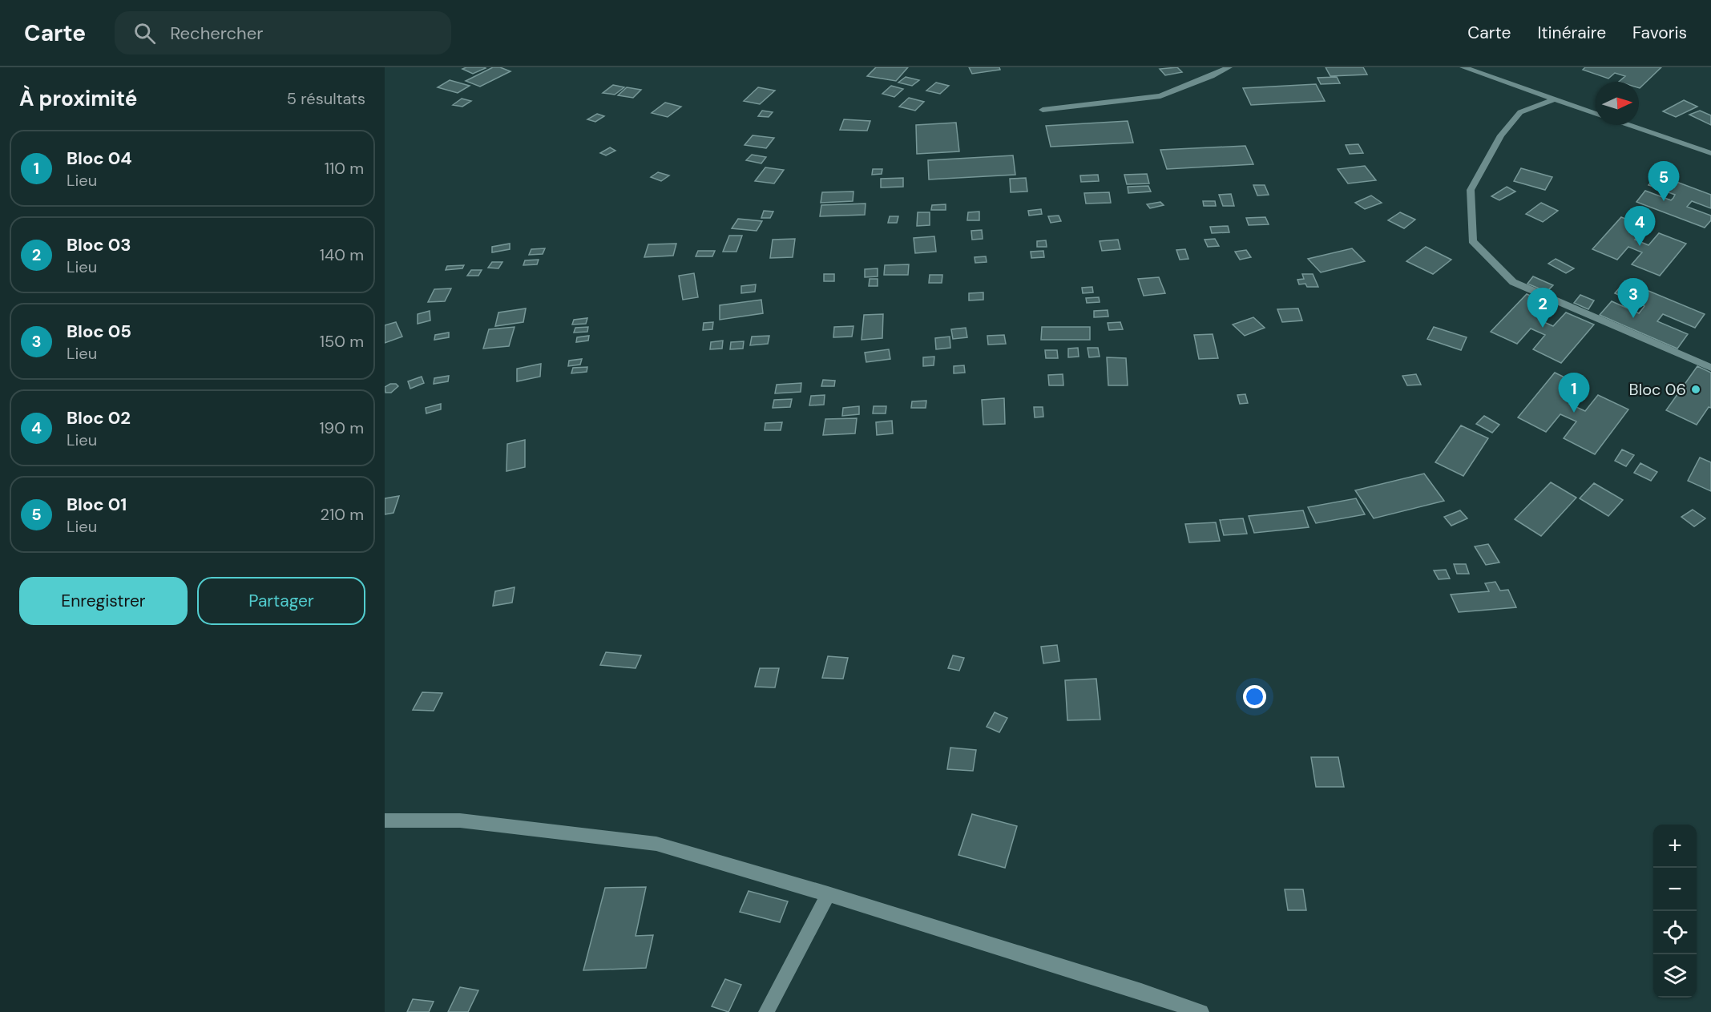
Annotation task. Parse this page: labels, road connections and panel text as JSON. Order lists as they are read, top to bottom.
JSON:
{
  "places": ["Bloc 06"],
  "north": "right",
  "page": {
    "header": "Carte",
    "search": "Rechercher",
    "nav": ["Carte", "Itinéraire", "Favoris"],
    "heading": ["À proximité", "5 résultats"],
    "list": [
      {
        "mark": "1",
        "name": "Bloc 04",
        "note": "Lieu",
        "value": "110 m"
      },
      {
        "mark": "2",
        "name": "Bloc 03",
        "note": "Lieu",
        "value": "140 m"
      },
      {
        "mark": "3",
        "name": "Bloc 05",
        "note": "Lieu",
        "value": "150 m"
      },
      {
        "mark": "4",
        "name": "Bloc 02",
        "note": "Lieu",
        "value": "190 m"
      },
      {
        "mark": "5",
        "name": "Bloc 01",
        "note": "Lieu",
        "value": "210 m"
      }
    ],
    "pins": [
      "5",
      "4",
      "3",
      "2",
      "1"
    ],
    "buttons": ["Enregistrer", "Partager"],
    "map_buttons": ["+", "−"]
  }
}
